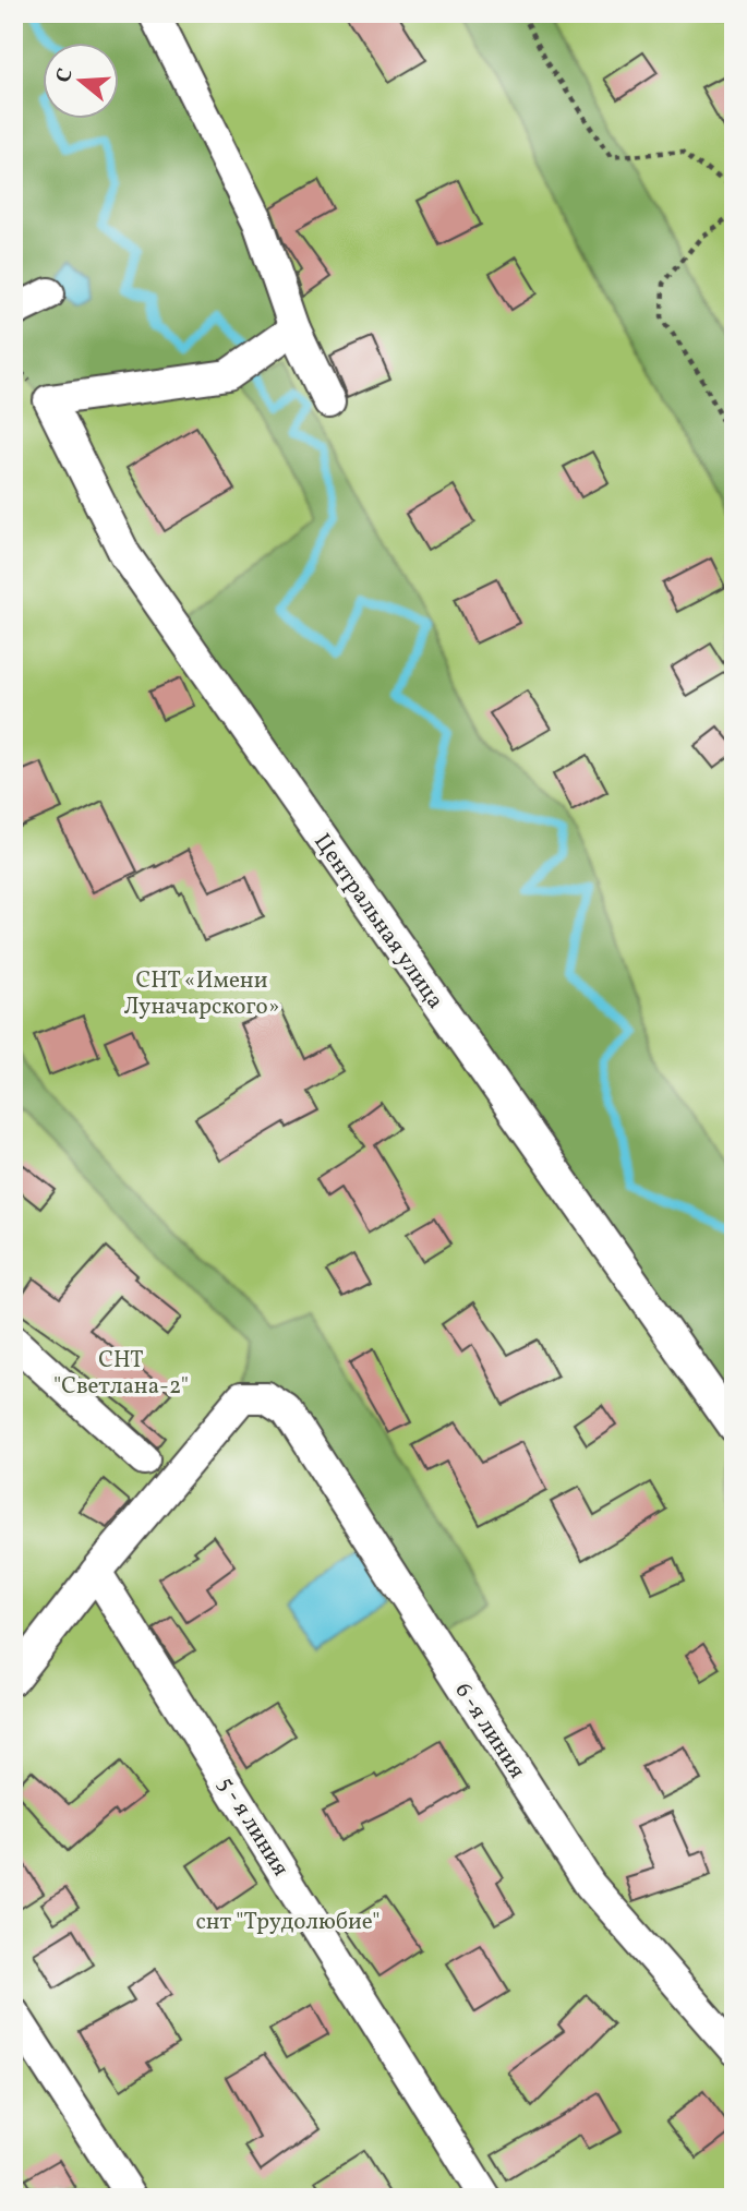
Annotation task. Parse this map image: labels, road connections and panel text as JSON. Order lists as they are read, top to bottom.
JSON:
{
  "streets": {
    "street": ["Центральная улица", "6 -я линия", "5 - я линия"]
  },
  "crossings": [
    ["6 -я линия", "5 - я линия"]
  ],
  "parks": ["СНТ «Имени Луначарского»", "СНТ \"Светлана-2\"", "снт \"Трудолюбие\""],
  "north": "left"
}
